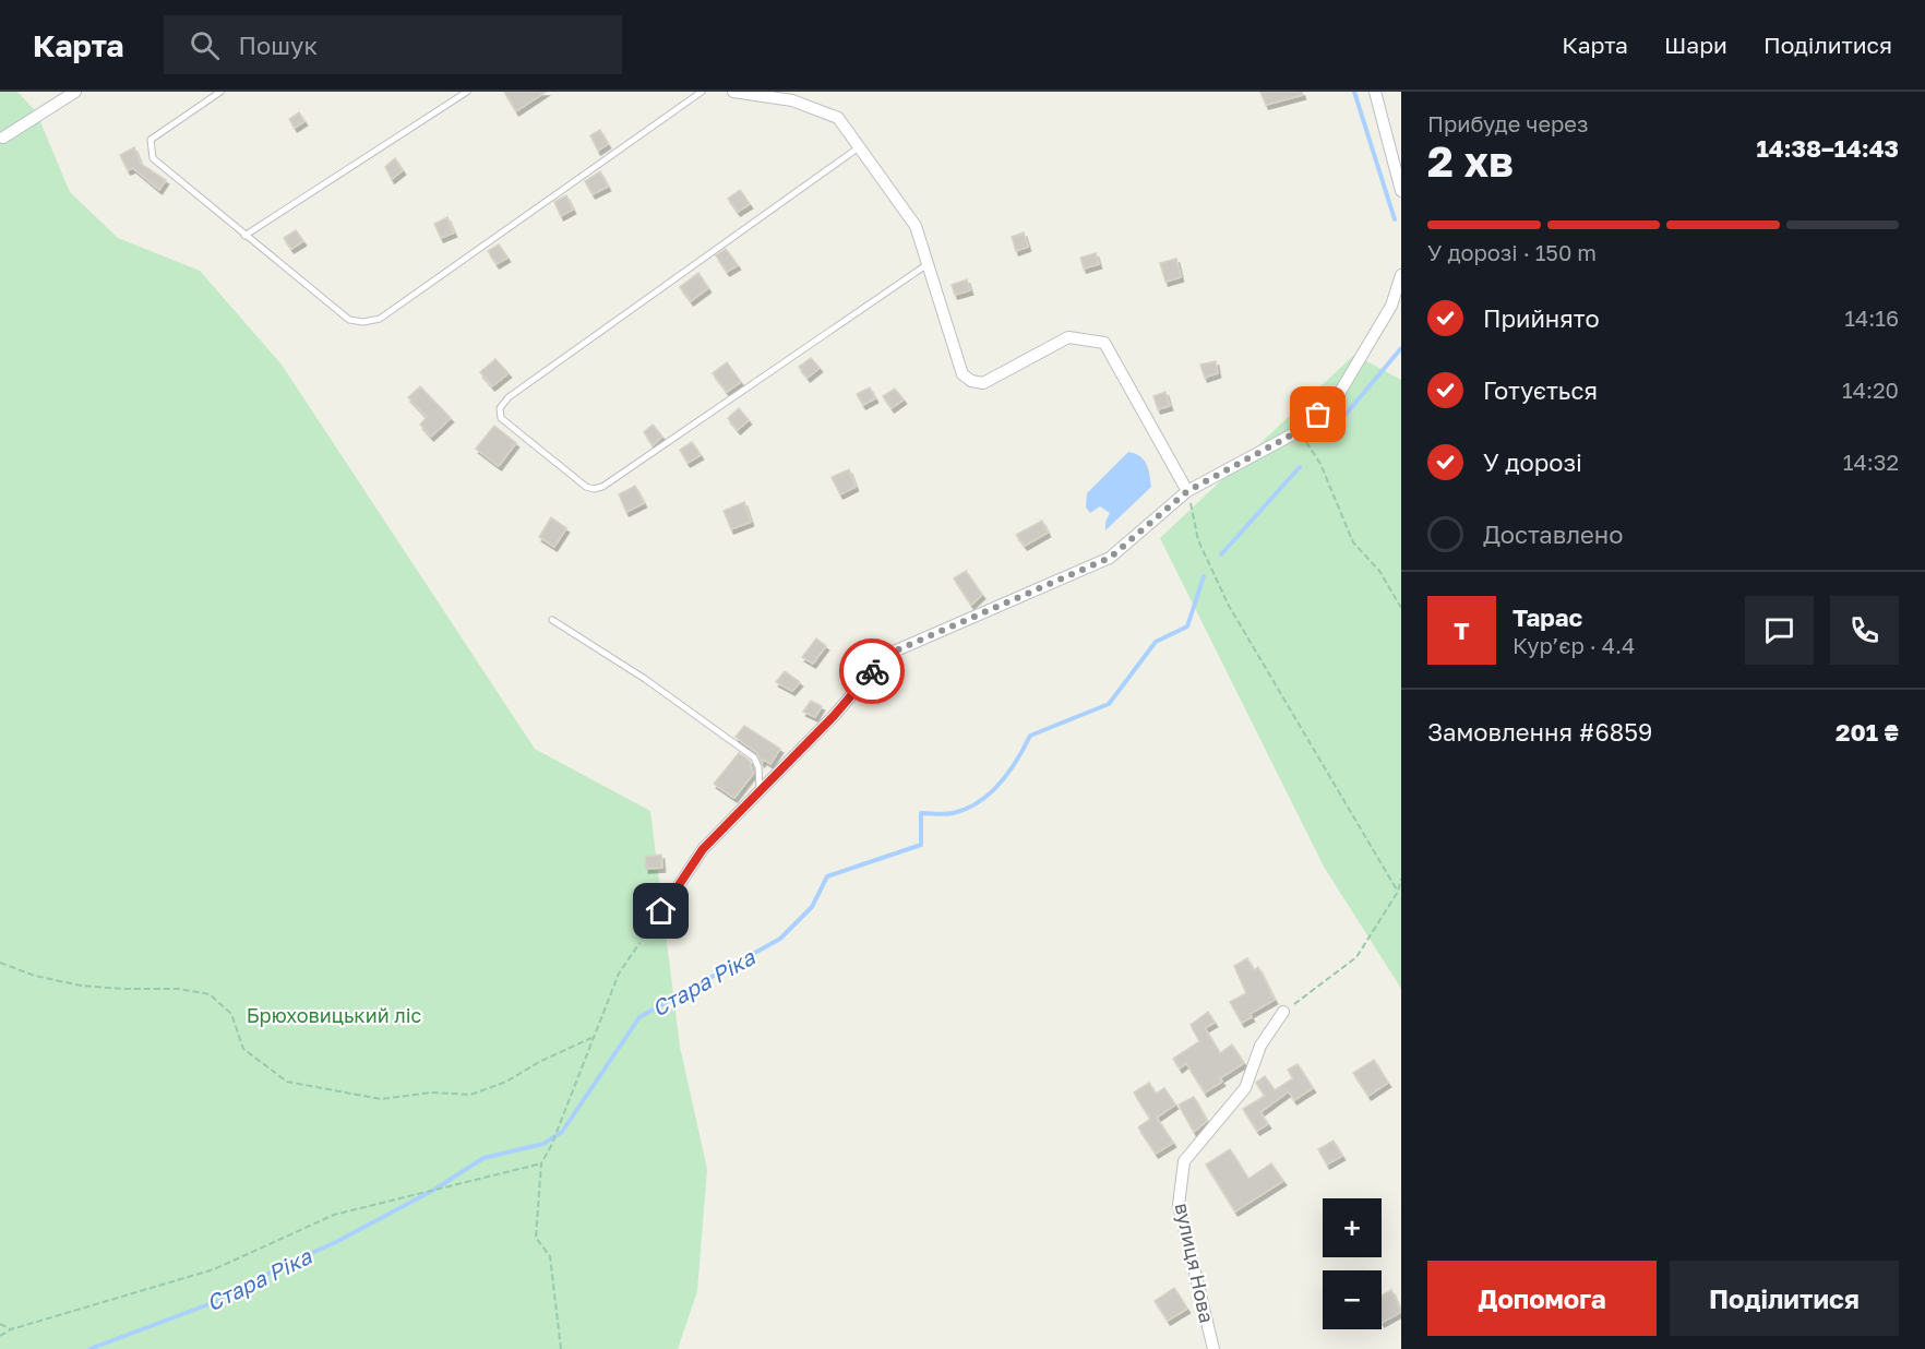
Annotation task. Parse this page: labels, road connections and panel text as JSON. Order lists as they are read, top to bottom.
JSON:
{
  "streets": {
    "street": ["вулиця Нова"]
  },
  "water": ["Стара Ріка"],
  "parks": ["Брюховицький ліс"],
  "page": {
    "header": "Карта",
    "search": "Пошук",
    "nav": ["Карта", "Шари", "Поділитися"],
    "heading": ["2 хв", "Прибуде через", "14:38–14:43"],
    "panel": [
      "Тарас",
      "Кур’єр · 4.4",
      "Замовлення #6859",
      "201 ₴"
    ],
    "bar": "У дорозі · 150 m",
    "list": [
      ["Прийнято", "14:16"],
      ["Готується", "14:20"],
      ["У дорозі", "14:32"],
      "Доставлено"
    ],
    "round": "Т",
    "map_buttons": ["+", "−"],
    "buttons": ["Допомога", "Поділитися"]
  }
}
